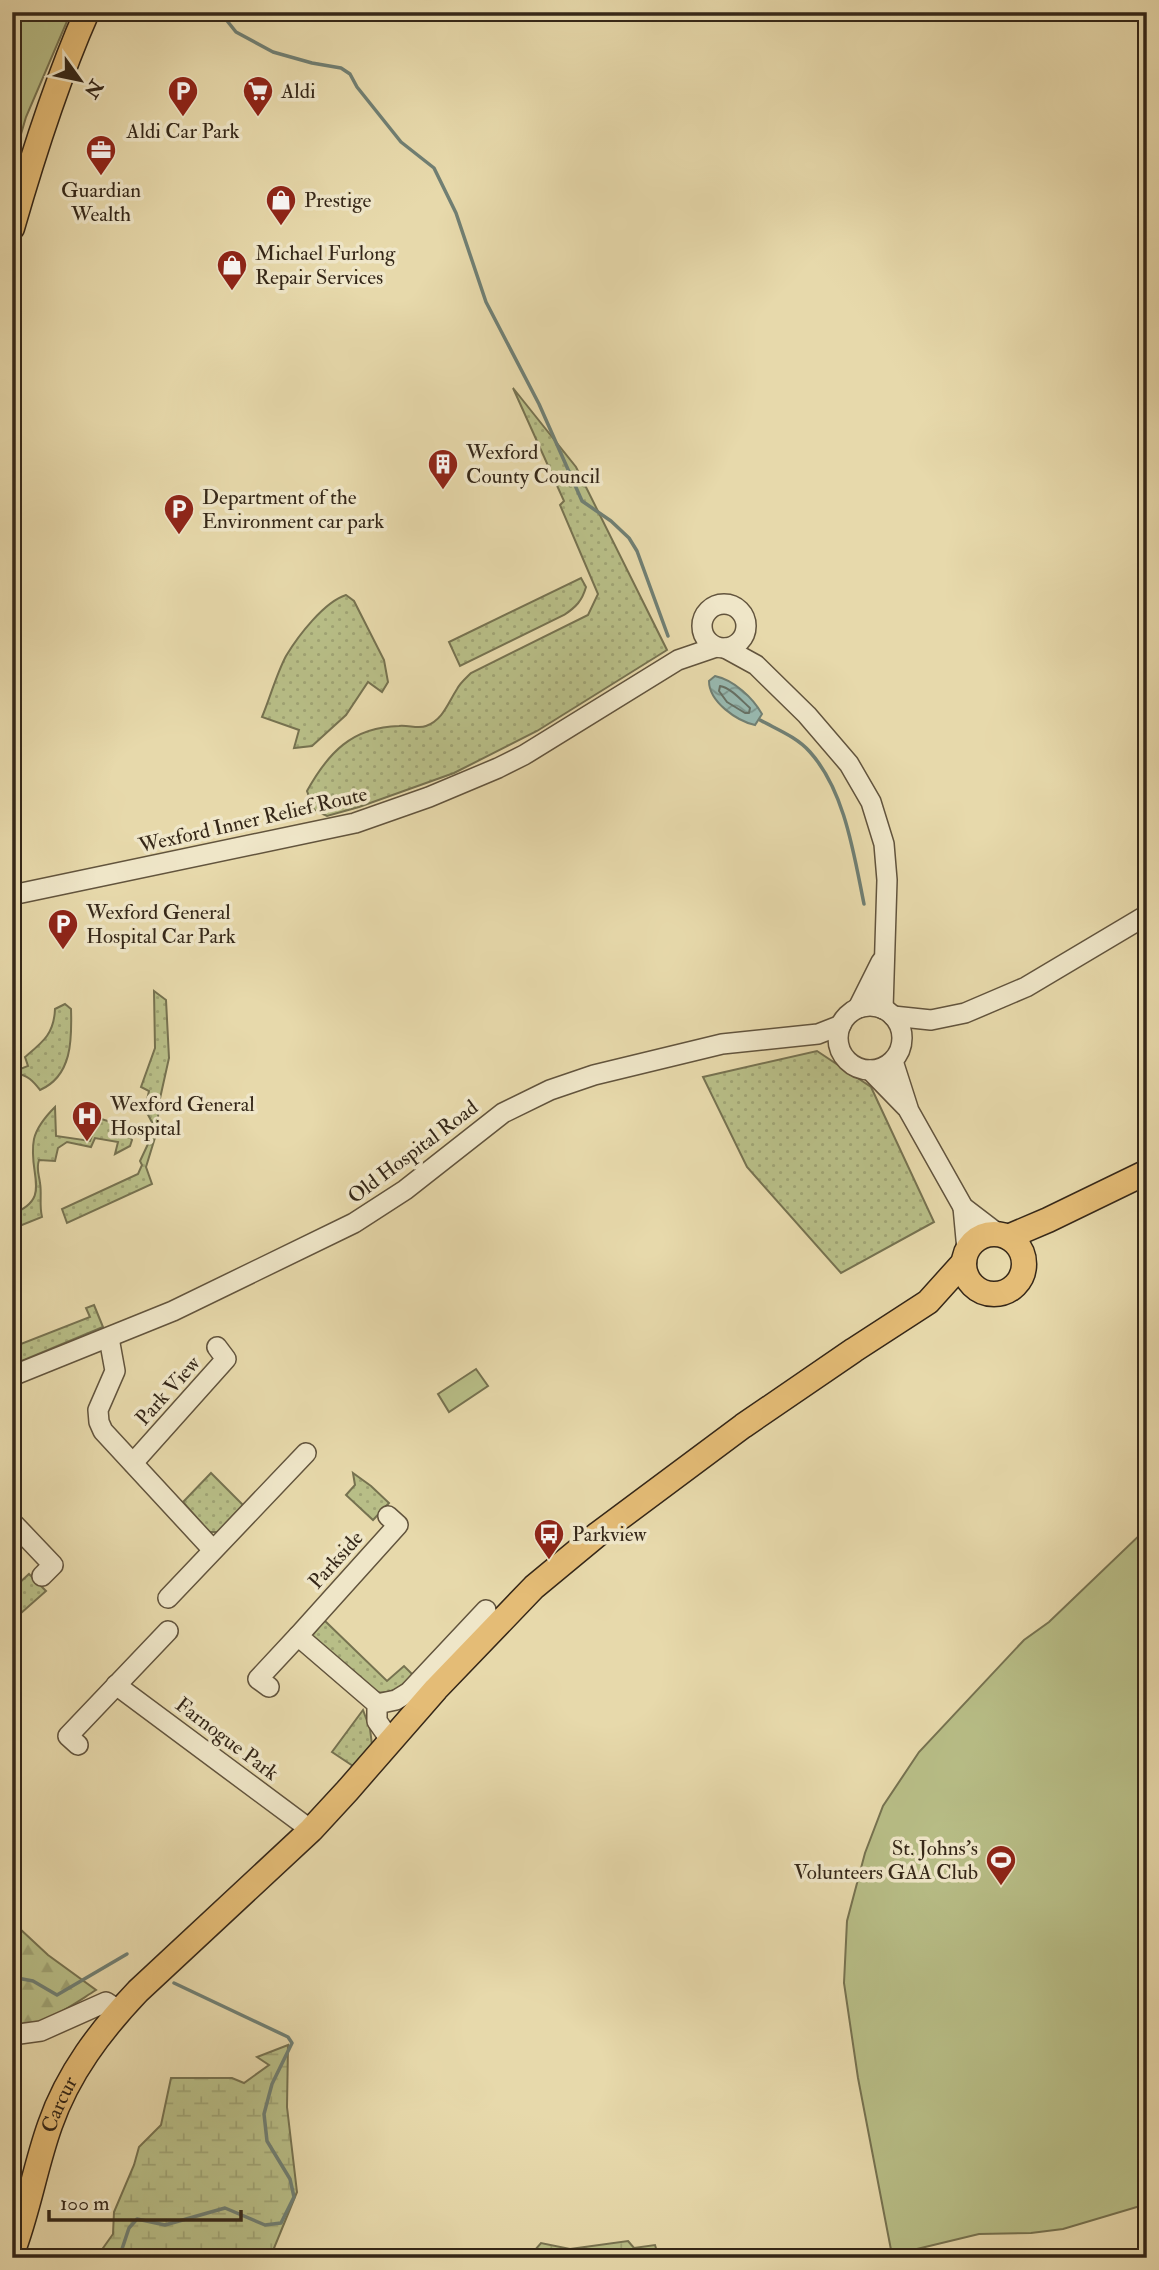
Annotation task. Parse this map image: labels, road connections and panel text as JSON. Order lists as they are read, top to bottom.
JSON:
{
  "streets": {
    "main road": ["Carcur"],
    "street": [
      "Wexford Inner Relief Route",
      "Old Hospital Road",
      "Park View",
      "Parkside",
      "Farnogue Park"
    ]
  },
  "crossings": [
    ["Old Hospital Road", "Park View"],
    ["Farnogue Park", "Carcur"]
  ],
  "places": {
    "parking": ["Aldi Car Park", "Department of the Environment car park", "Wexford General Hospital Car Park"],
    "supermarket": ["Aldi"],
    "office": ["Guardian Wealth"],
    "shop": ["Prestige", "Michael Furlong Repair Services"],
    "building": ["Wexford County Council"],
    "hospital": ["Wexford General Hospital"],
    "bus stop": ["Parkview"],
    "sports": ["St. Johns's Volunteers GAA Club"]
  },
  "scale_bar": "100 m",
  "north": "bottom right"
}
